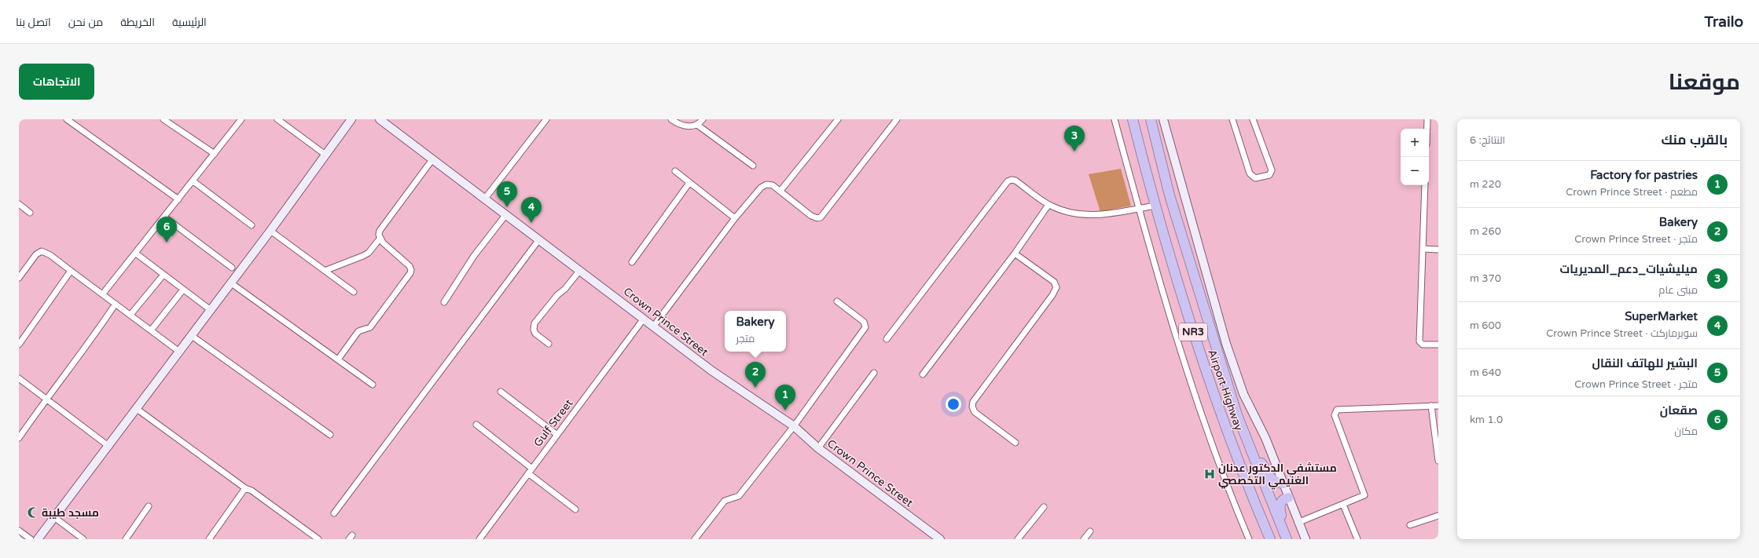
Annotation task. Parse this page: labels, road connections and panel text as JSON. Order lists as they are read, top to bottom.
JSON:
{
  "streets": {
    "highway": ["NR3", "Airport Highway"],
    "street": ["Crown Prince Street", "Gulf Street"]
  },
  "crossings": [
    ["Crown Prince Street", "Gulf Street"]
  ],
  "places": {
    "hospital": ["مستشفي الدكتور عدنان الغنيمي التخصصي"],
    "mosque": ["مسجد طيبة"]
  },
  "page": {
    "header": "Trailo",
    "nav": [
      "الرئيسية",
      "الخريطة",
      "من نحن",
      "اتصل بنا"
    ],
    "title": "موقعنا",
    "buttons": "الاتجاهات",
    "heading": ["بالقرب منك", "النتائج: 6"],
    "pins": [
      "3",
      "5",
      "4",
      "6",
      "2",
      "1"
    ],
    "map_buttons": ["+", "−"],
    "list": [
      {
        "mark": "1",
        "name": "Factory for pastries",
        "note": "مطعم · Crown Prince Street",
        "value": "220 m"
      },
      {
        "mark": "2",
        "name": "Bakery",
        "note": "متجر · Crown Prince Street",
        "value": "260 m"
      },
      {
        "mark": "3",
        "name": "ميليشيات_دعم_المديريات",
        "note": "مبنى عام",
        "value": "370 m"
      },
      {
        "mark": "4",
        "name": "SuperMarket",
        "note": "سوبرماركت · Crown Prince Street",
        "value": "600 m"
      },
      {
        "mark": "5",
        "name": "البشير للهاتف النقال",
        "note": "متجر · Crown Prince Street",
        "value": "640 m"
      },
      {
        "mark": "6",
        "name": "صقعان",
        "note": "مكان",
        "value": "1.0 km"
      }
    ],
    "popup": ["Bakery", "متجر"]
  }
}
